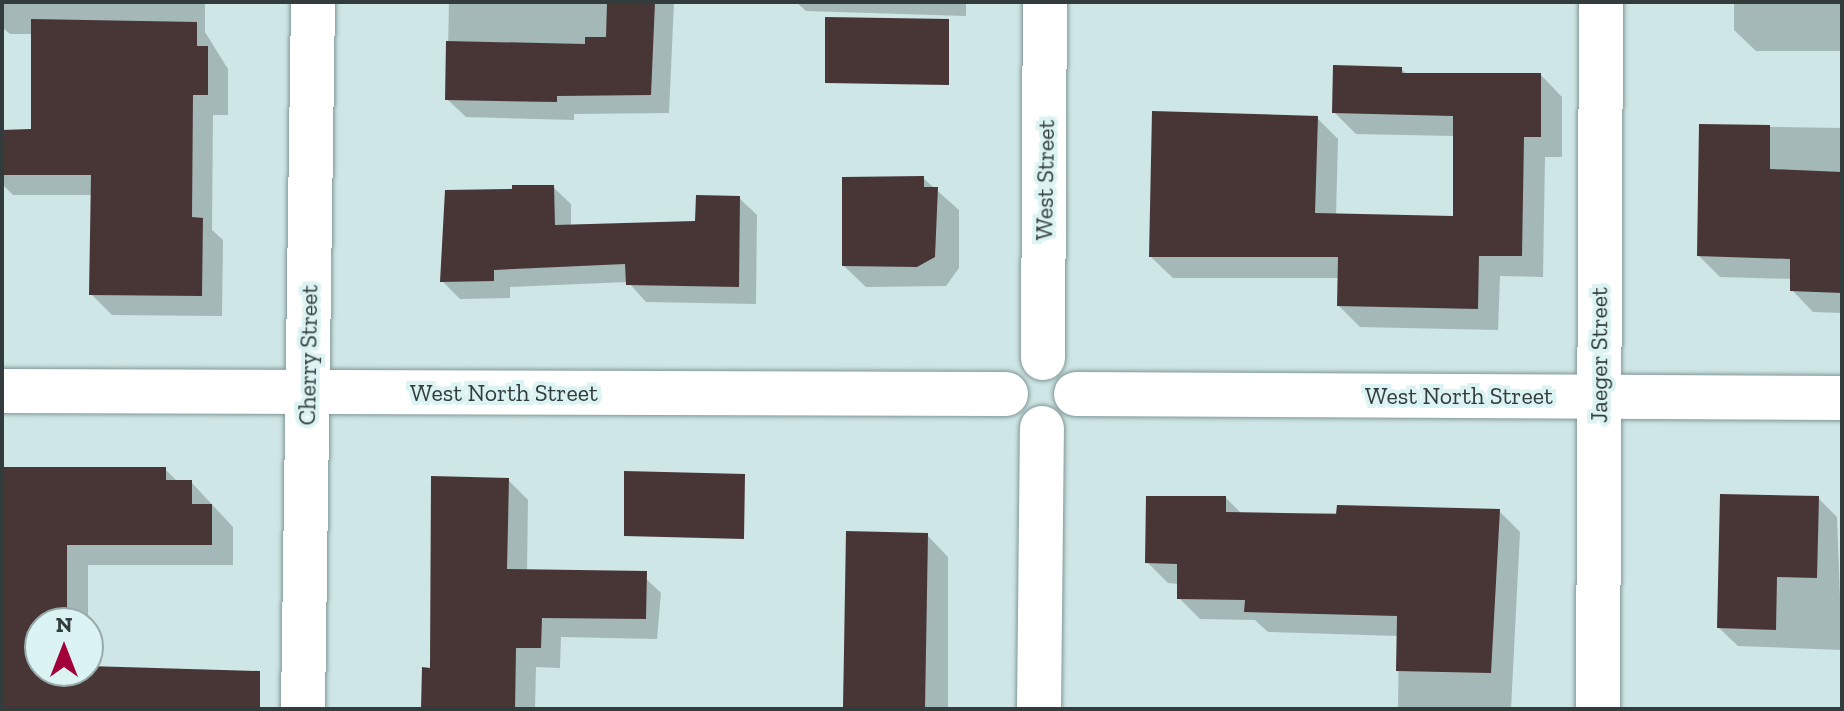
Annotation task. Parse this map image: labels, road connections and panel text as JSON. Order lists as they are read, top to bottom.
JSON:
{
  "streets": {
    "street": [
      "West Street",
      "Cherry Street",
      "Jaeger Street",
      "West North Street"
    ]
  },
  "crossings": [
    ["West Street", "West North Street"],
    ["Cherry Street", "West North Street"],
    ["Jaeger Street", "West North Street"]
  ],
  "north": "top"
}
